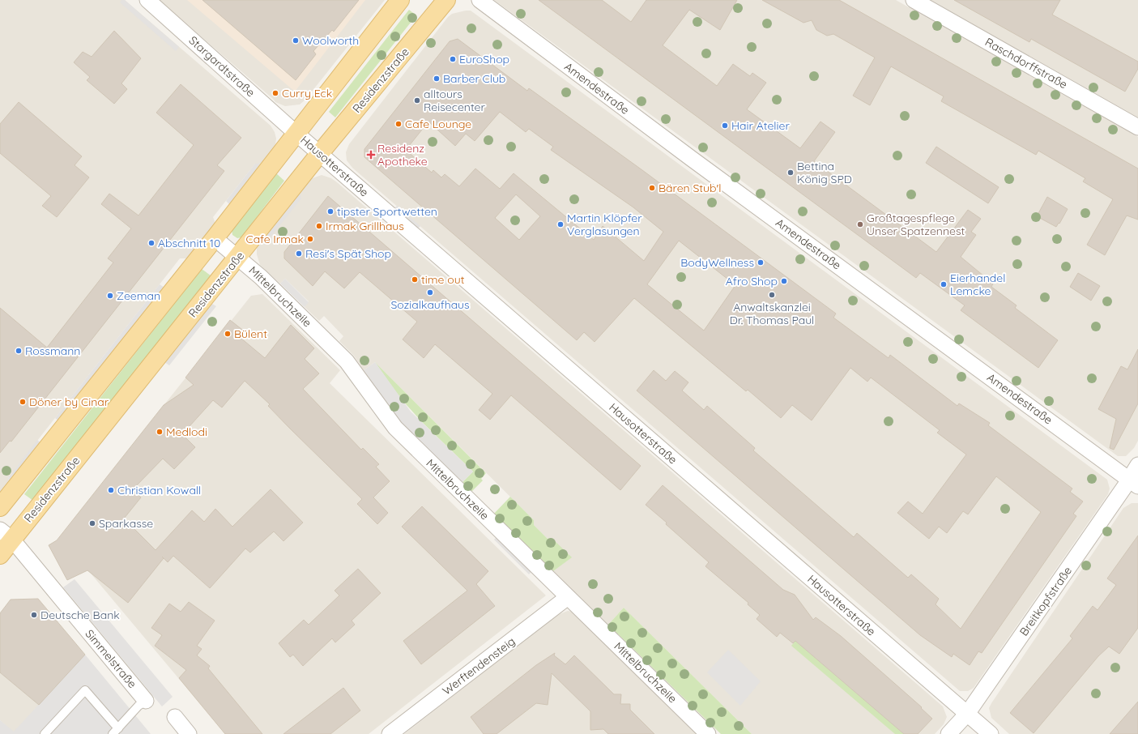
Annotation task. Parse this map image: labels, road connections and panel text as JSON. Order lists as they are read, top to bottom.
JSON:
{
  "streets": {
    "main road": ["Residenzstraße"],
    "street": [
      "Raschdorffstraße",
      "Stargardtstraße",
      "Amendestraße",
      "Hausotterstraße",
      "Mittelbruchzeile",
      "Breitkopfstraße",
      "Simmelstraße",
      "Werftendensteig"
    ]
  },
  "crossings": [
    ["Stargardtstraße", "Hausotterstraße"],
    ["Residenzstraße", "Hausotterstraße"],
    ["Residenzstraße", "Mittelbruchzeile"],
    ["Residenzstraße", "Simmelstraße"],
    ["Amendestraße", "Breitkopfstraße"],
    ["Hausotterstraße", "Breitkopfstraße"],
    ["Mittelbruchzeile", "Werftendensteig"]
  ],
  "places": {
    "other": [
      "Woolworth",
      "EuroShop",
      "Barber Club",
      "Curry Eck",
      "alltours Reisecenter",
      "Cafe Lounge",
      "Hair Atelier",
      "Bettina König SPD",
      "Bären Stub'l",
      "tipster Sportwetten",
      "Martin Klöpfer Verglasungen",
      "Großtagespflege Unser Spatzennest",
      "Irmak Grillhaus",
      "Cafe Irmak",
      "Abschnitt 10",
      "Resi's Spät Shop",
      "BodyWellness",
      "time out",
      "Afro Shop",
      "Eierhandel Lemcke",
      "Sozialkaufhaus",
      "Anwaltskanzlei Dr. Thomas Paul",
      "Zeeman",
      "Bülent",
      "Rossmann",
      "Döner by Cinar",
      "Medlodi",
      "Christian Kowall",
      "Sparkasse",
      "Deutsche Bank"
    ],
    "health": ["Residenz Apotheke"]
  }
}
